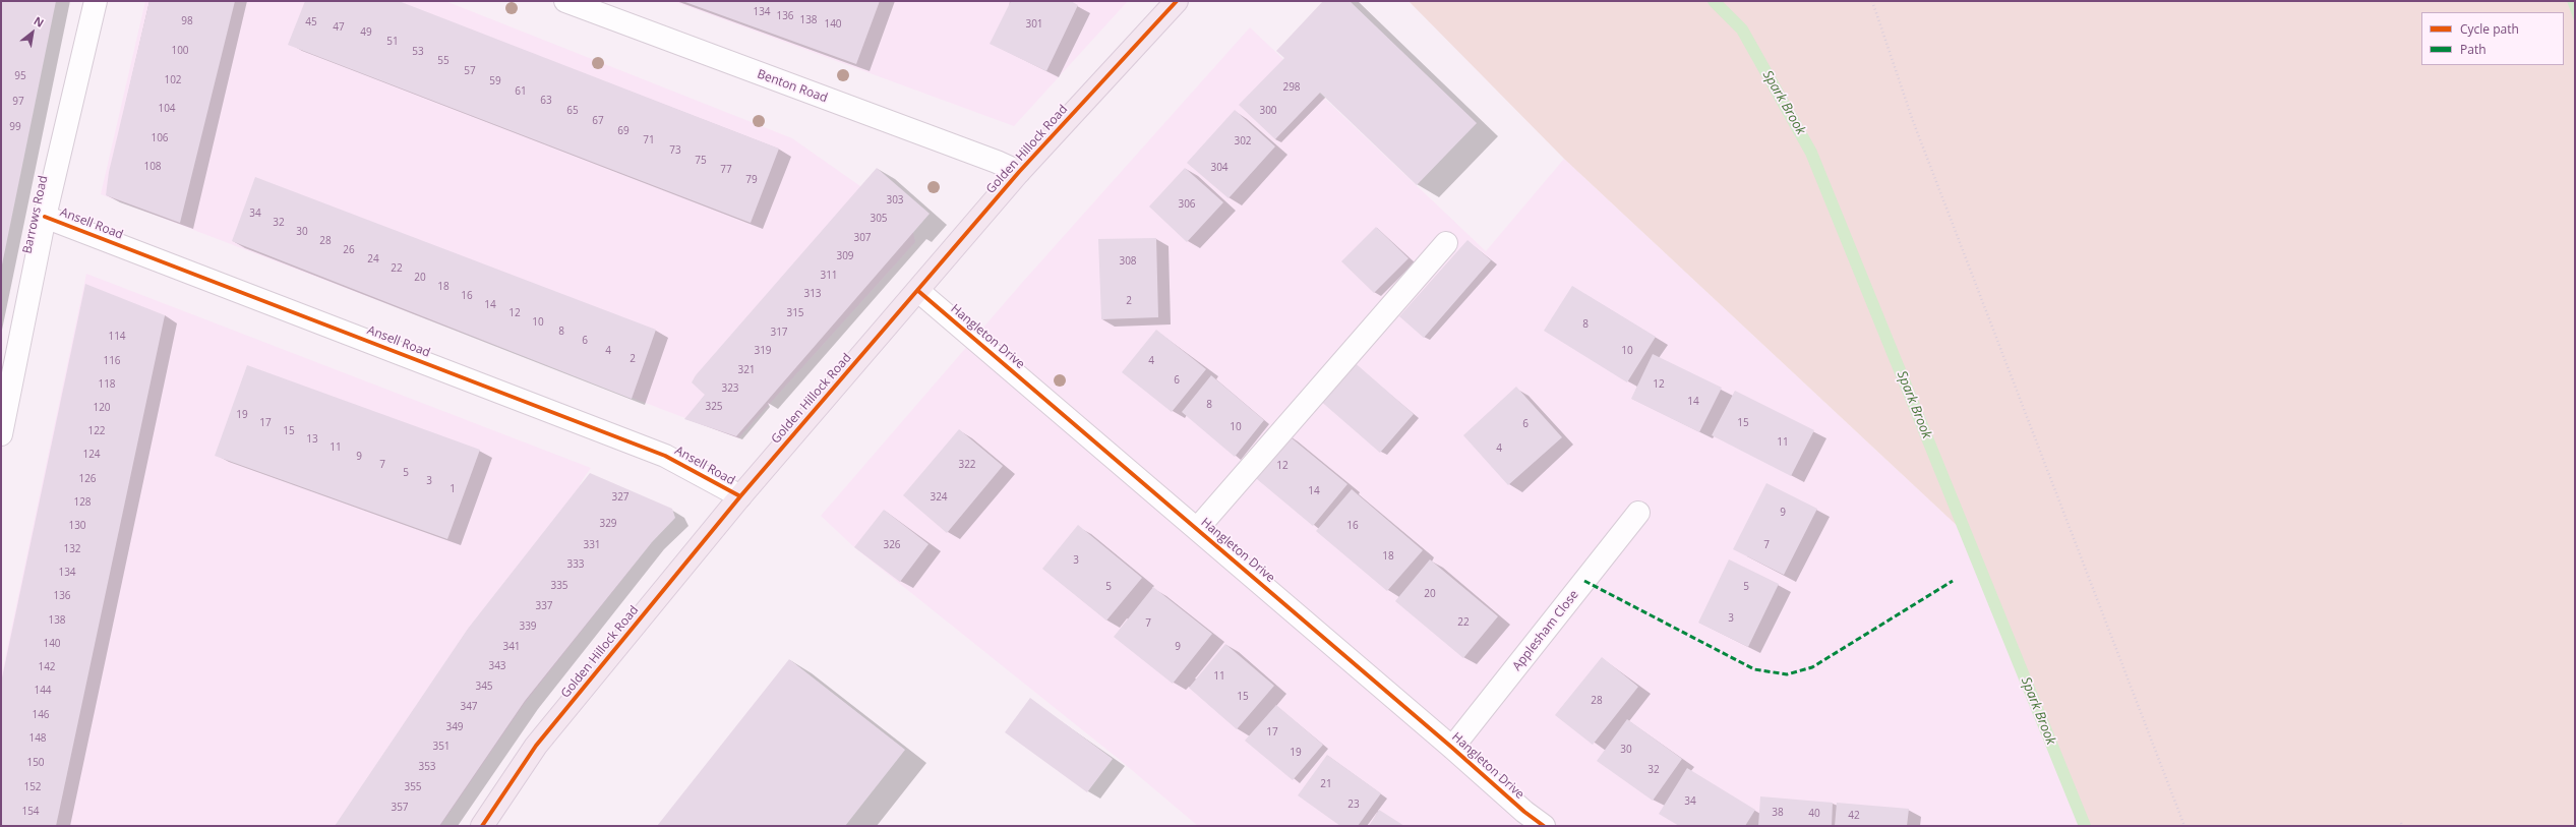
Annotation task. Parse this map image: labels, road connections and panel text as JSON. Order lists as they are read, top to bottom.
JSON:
{
  "streets": {
    "main road": ["Golden Hillock Road"],
    "street": [
      "Benton Road",
      "Barrows Road",
      "Ansell Road",
      "Hangleton Drive",
      "Applesham Close"
    ]
  },
  "crossings": [
    ["Benton Road", "Golden Hillock Road"],
    ["Golden Hillock Road", "Ansell Road"],
    ["Golden Hillock Road", "Hangleton Drive"],
    ["Barrows Road", "Ansell Road"],
    ["Hangleton Drive", "Applesham Close"]
  ],
  "water": ["Spark Brook"],
  "house_numbers": [
    "134",
    "136",
    "138",
    "98",
    "45",
    "140",
    "301",
    "47",
    "49",
    "51",
    "100",
    "53",
    "55",
    "57",
    "95",
    "102",
    "59",
    "298",
    "61",
    "63",
    "97",
    "104",
    "65",
    "300",
    "67",
    "99",
    "69",
    "106",
    "71",
    "302",
    "73",
    "75",
    "108",
    "304",
    "77",
    "79",
    "303",
    "306",
    "34",
    "305",
    "32",
    "30",
    "307",
    "28",
    "26",
    "309",
    "24",
    "308",
    "22",
    "311",
    "20",
    "18",
    "313",
    "16",
    "2",
    "14",
    "12",
    "315",
    "10",
    "8",
    "8",
    "317",
    "114",
    "6",
    "4",
    "319",
    "10",
    "2",
    "116",
    "4",
    "321",
    "6",
    "118",
    "12",
    "323",
    "14",
    "8",
    "325",
    "120",
    "19",
    "17",
    "15",
    "6",
    "10",
    "122",
    "15",
    "13",
    "11",
    "11",
    "4",
    "124",
    "9",
    "7",
    "322",
    "12",
    "5",
    "126",
    "3",
    "1",
    "14",
    "327",
    "324",
    "128",
    "9",
    "329",
    "130",
    "16",
    "331",
    "326",
    "7",
    "132",
    "18",
    "3",
    "333",
    "134",
    "335",
    "5",
    "5",
    "20",
    "136",
    "337",
    "3",
    "138",
    "22",
    "7",
    "339",
    "140",
    "341",
    "9",
    "343",
    "142",
    "11",
    "345",
    "144",
    "15",
    "28",
    "347",
    "146",
    "349",
    "17",
    "148",
    "351",
    "30",
    "19",
    "150",
    "353",
    "32",
    "21",
    "152",
    "355",
    "34",
    "23",
    "357",
    "154",
    "38",
    "40",
    "42"
  ],
  "legend": ["Cycle path", "Path"],
  "north": "top right"
}
